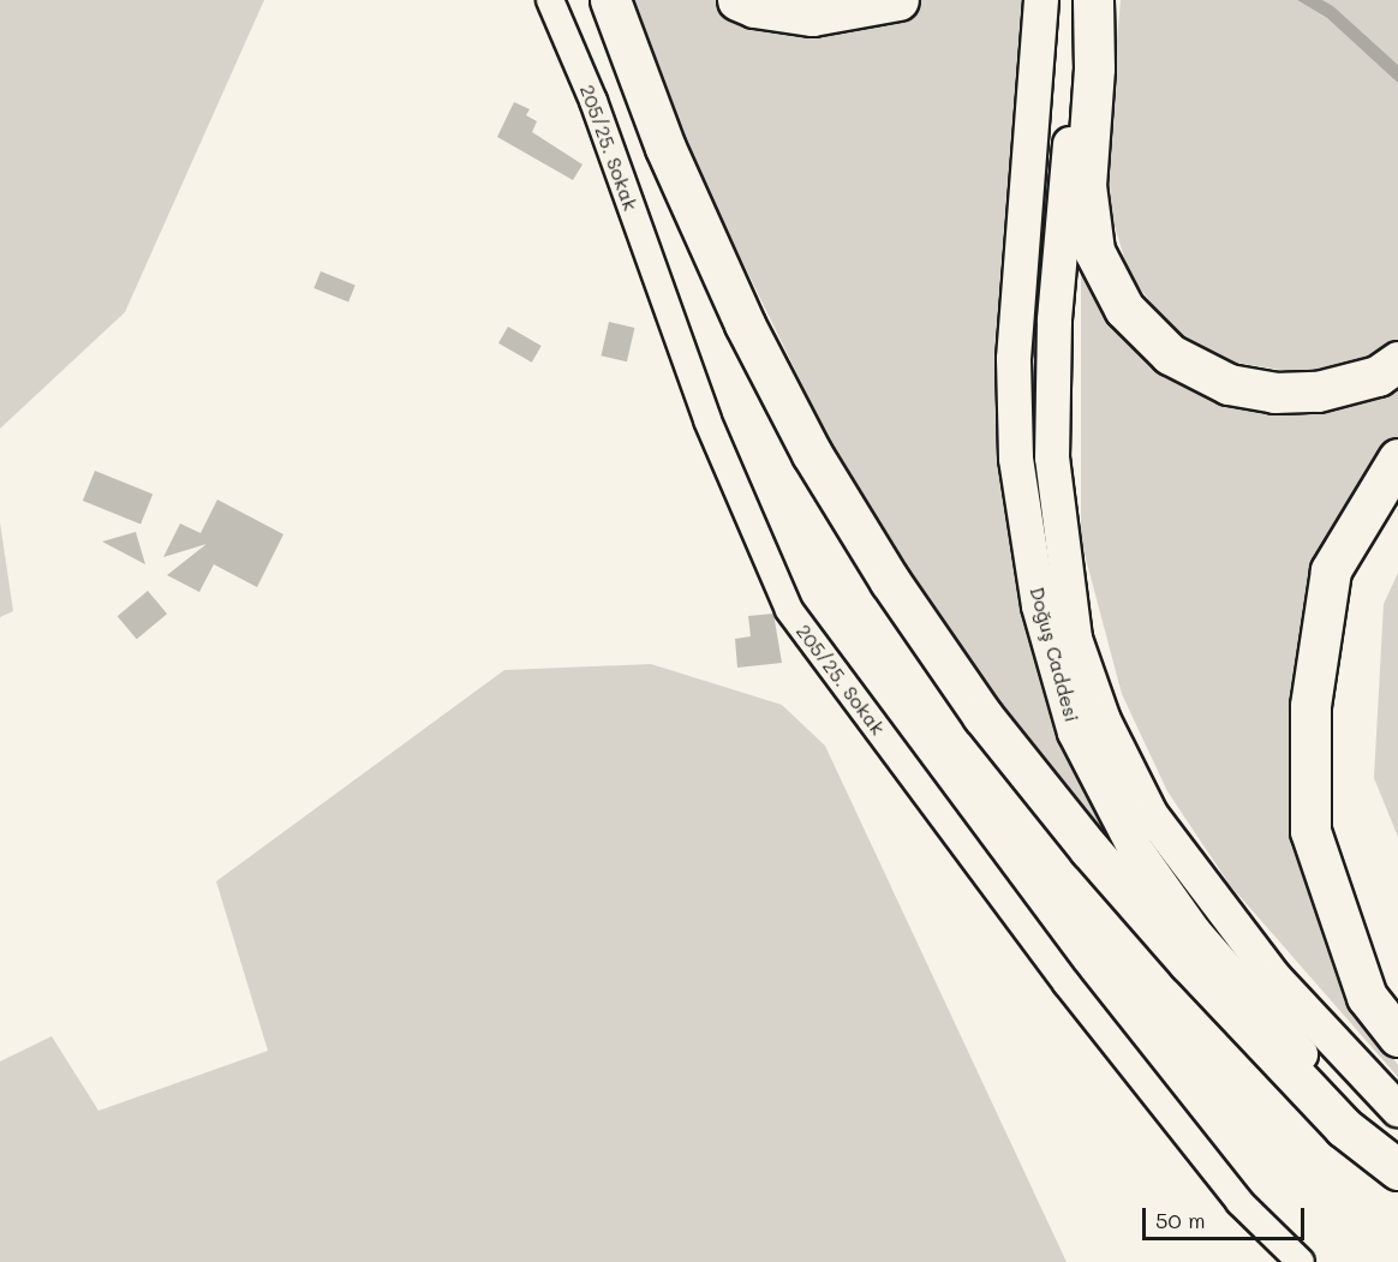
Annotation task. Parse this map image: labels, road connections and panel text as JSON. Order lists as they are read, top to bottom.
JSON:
{
  "streets": {
    "main road": ["Doğuş Caddesi"],
    "street": ["205/25. Sokak"]
  },
  "scale_bar": "50 m"
}
